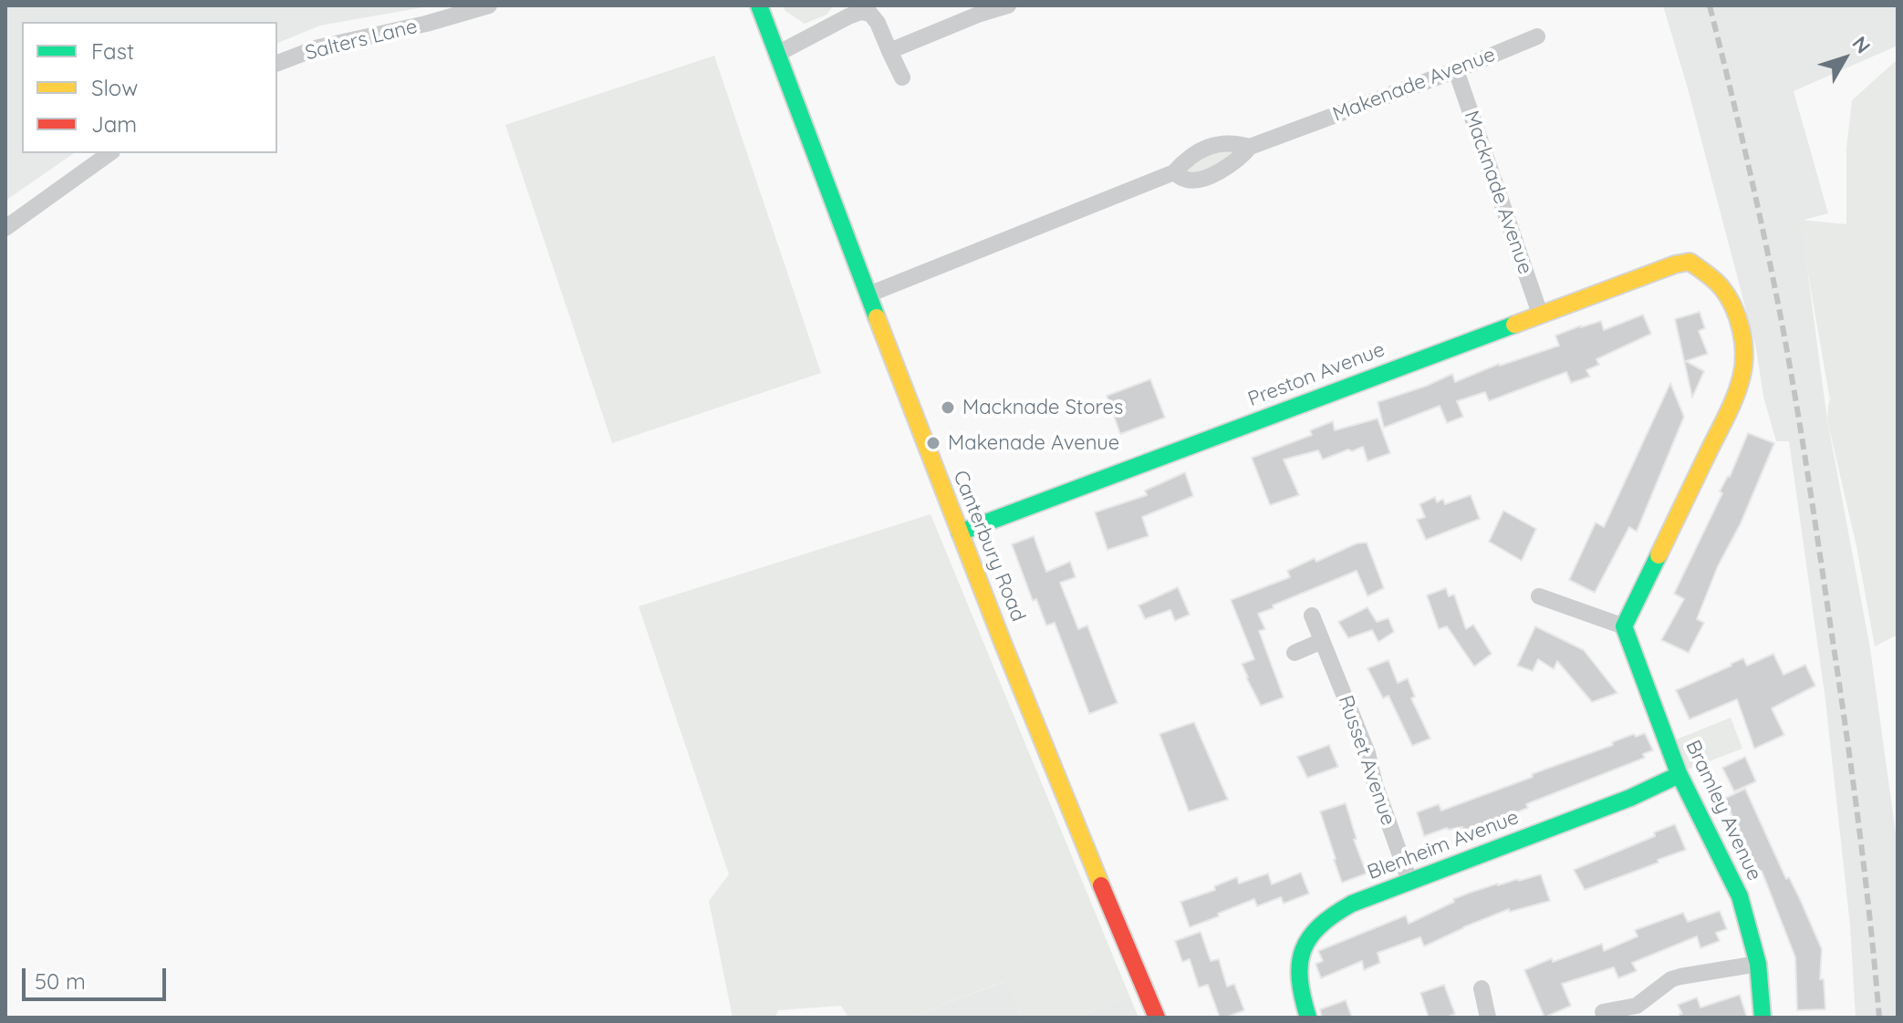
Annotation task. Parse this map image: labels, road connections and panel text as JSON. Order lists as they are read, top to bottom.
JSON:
{
  "streets": {
    "street": [
      "Salters Lane",
      "Makenade Avenue",
      "Macknade Avenue",
      "Preston Avenue",
      "Canterbury Road",
      "Russet Avenue",
      "Bramley Avenue",
      "Blenheim Avenue"
    ]
  },
  "crossings": [
    ["Makenade Avenue", "Macknade Avenue"],
    ["Makenade Avenue", "Canterbury Road"],
    ["Macknade Avenue", "Preston Avenue"],
    ["Preston Avenue", "Canterbury Road"],
    ["Preston Avenue", "Bramley Avenue"],
    ["Russet Avenue", "Blenheim Avenue"],
    ["Bramley Avenue", "Blenheim Avenue"]
  ],
  "places": ["Macknade Stores", "Makenade Avenue"],
  "legend": ["Fast", "Slow", "Jam"],
  "scale_bar": "50 m",
  "north": "top right"
}
